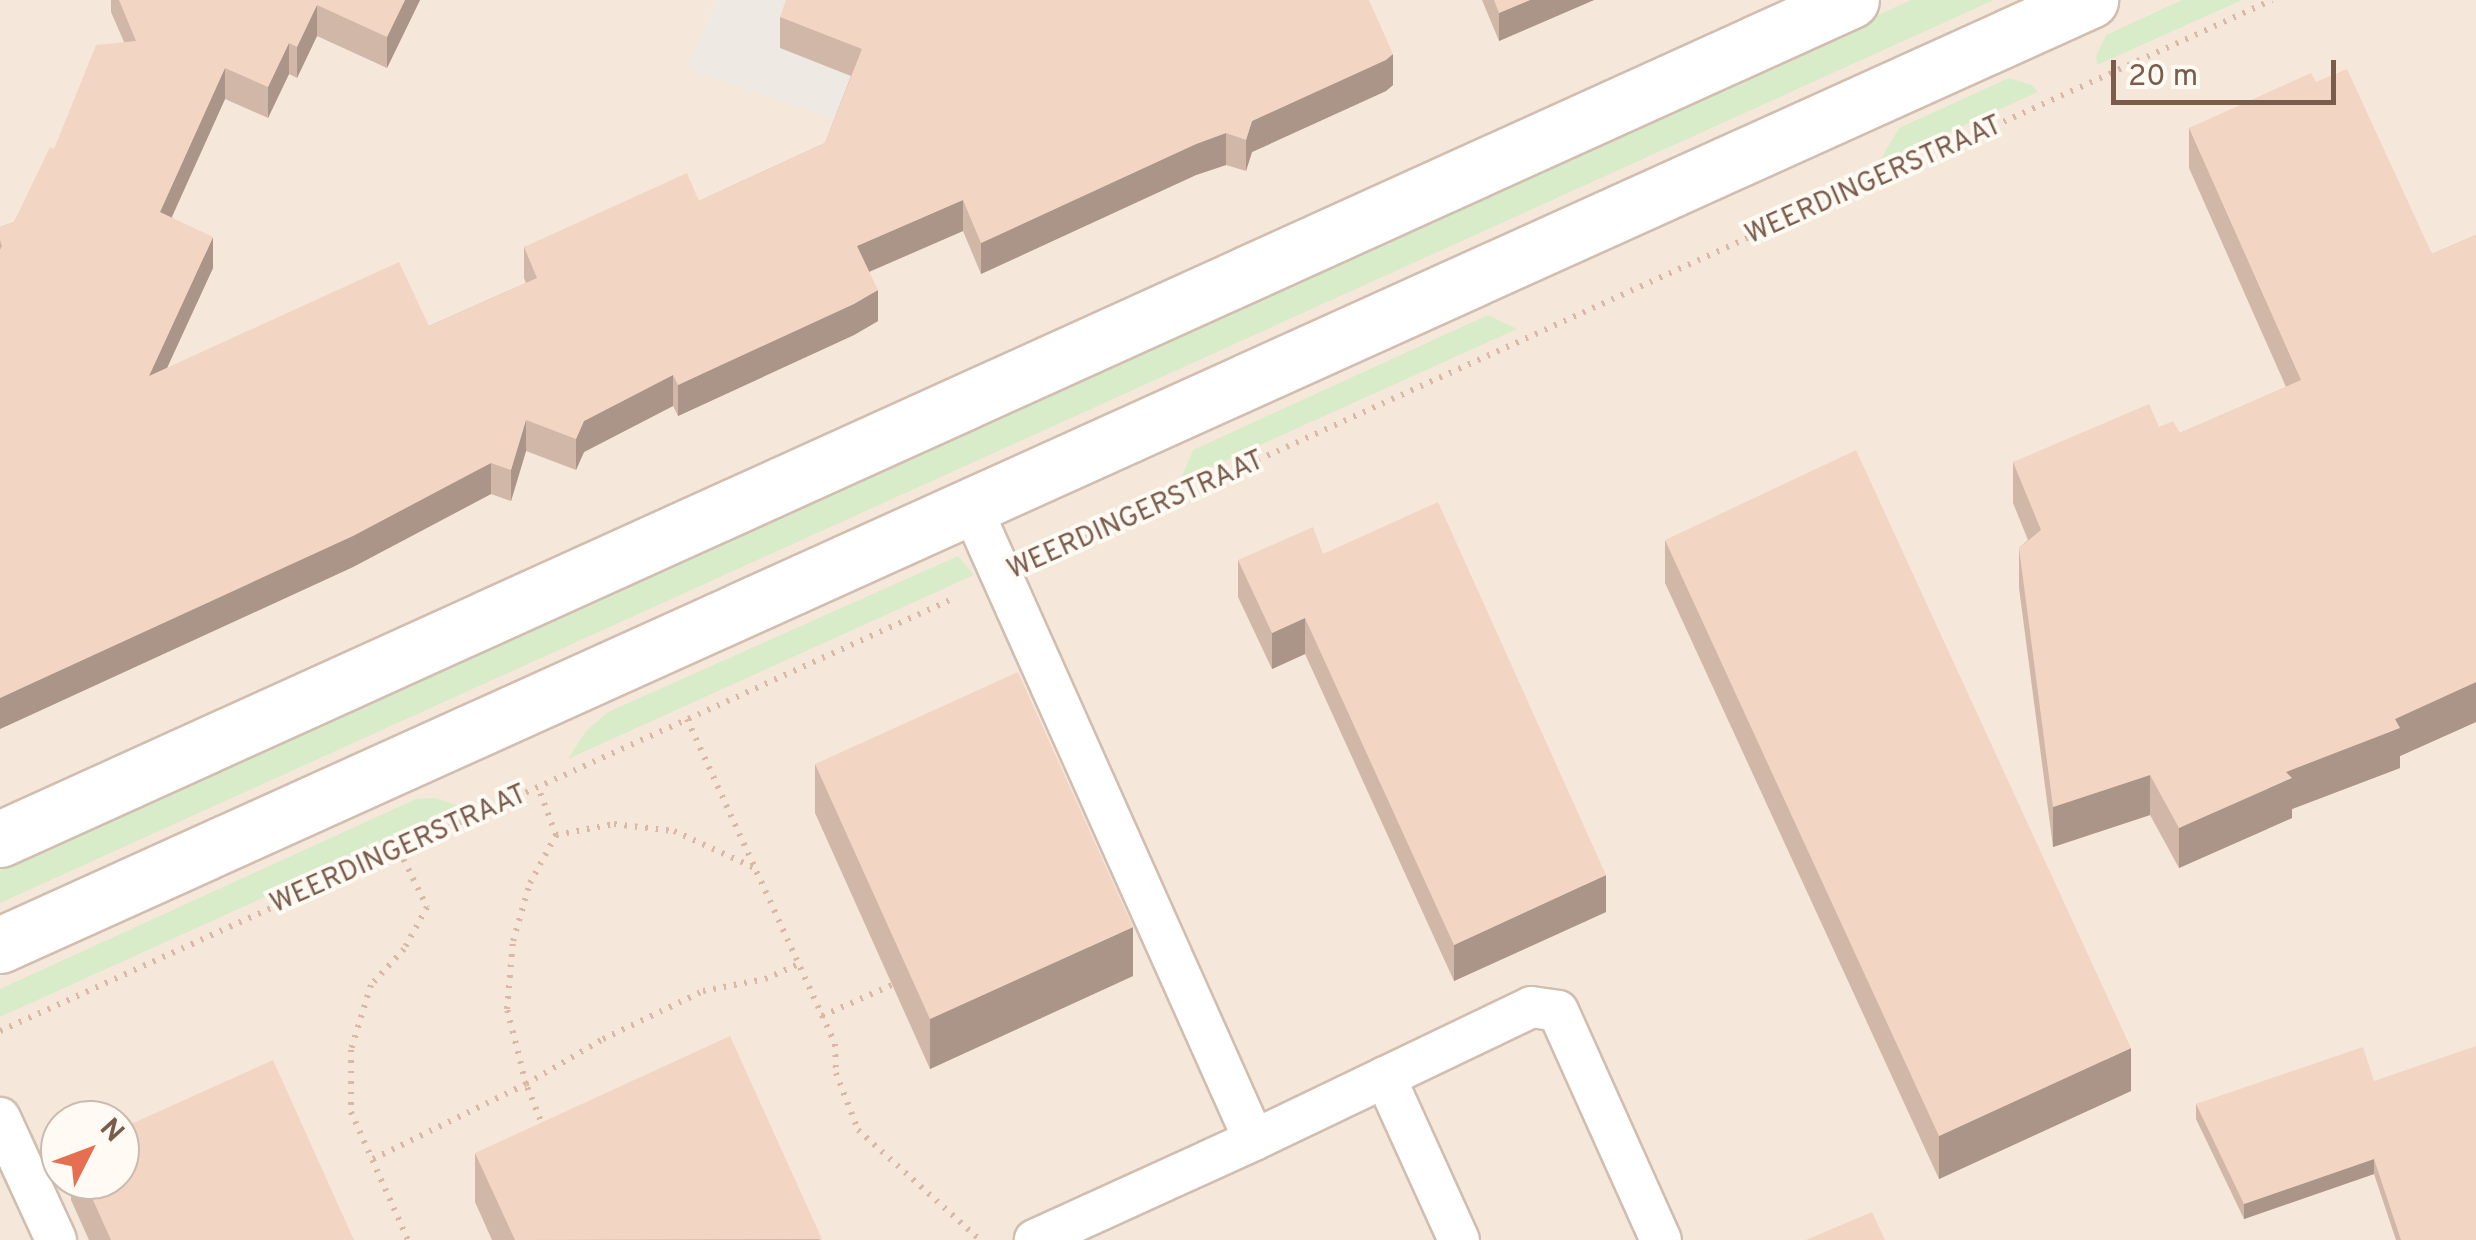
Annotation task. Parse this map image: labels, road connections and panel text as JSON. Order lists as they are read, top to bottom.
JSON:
{
  "streets": {
    "path": ["WEERDINGERSTRAAT"]
  },
  "scale_bar": "20 m",
  "north": "top right"
}
